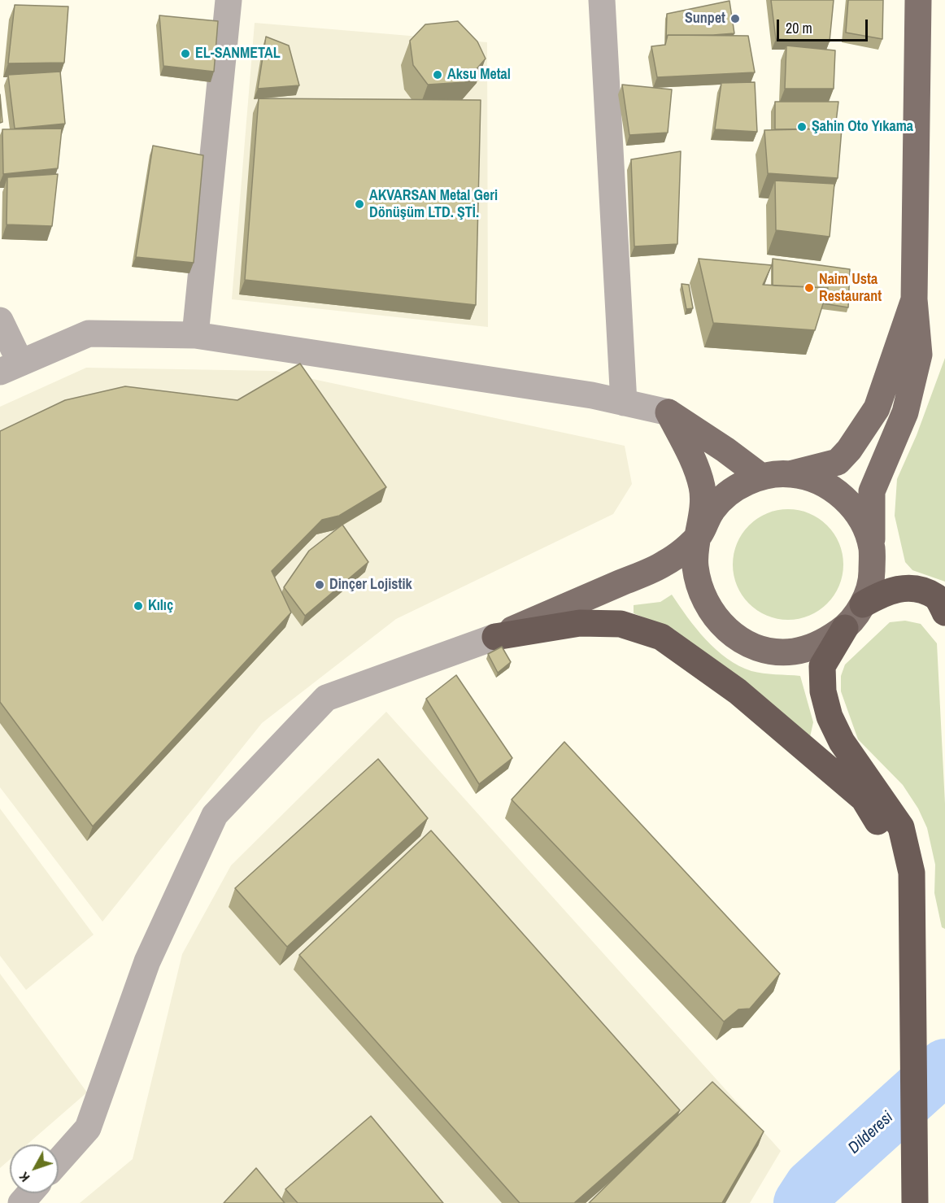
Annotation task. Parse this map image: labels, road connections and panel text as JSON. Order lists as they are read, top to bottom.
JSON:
{
  "water": ["Dilderesi"],
  "places": [
    "Sunpet",
    "EL-SANMETAL",
    "Aksu Metal",
    "Şahin Oto Yıkama",
    "AKVARSAN Metal Geri Dönüşüm LTD. ŞTİ.",
    "Naim Usta Restaurant",
    "Dinçer Lojistik",
    "Kılıç"
  ],
  "scale_bar": "20 m",
  "north": "bottom left"
}
